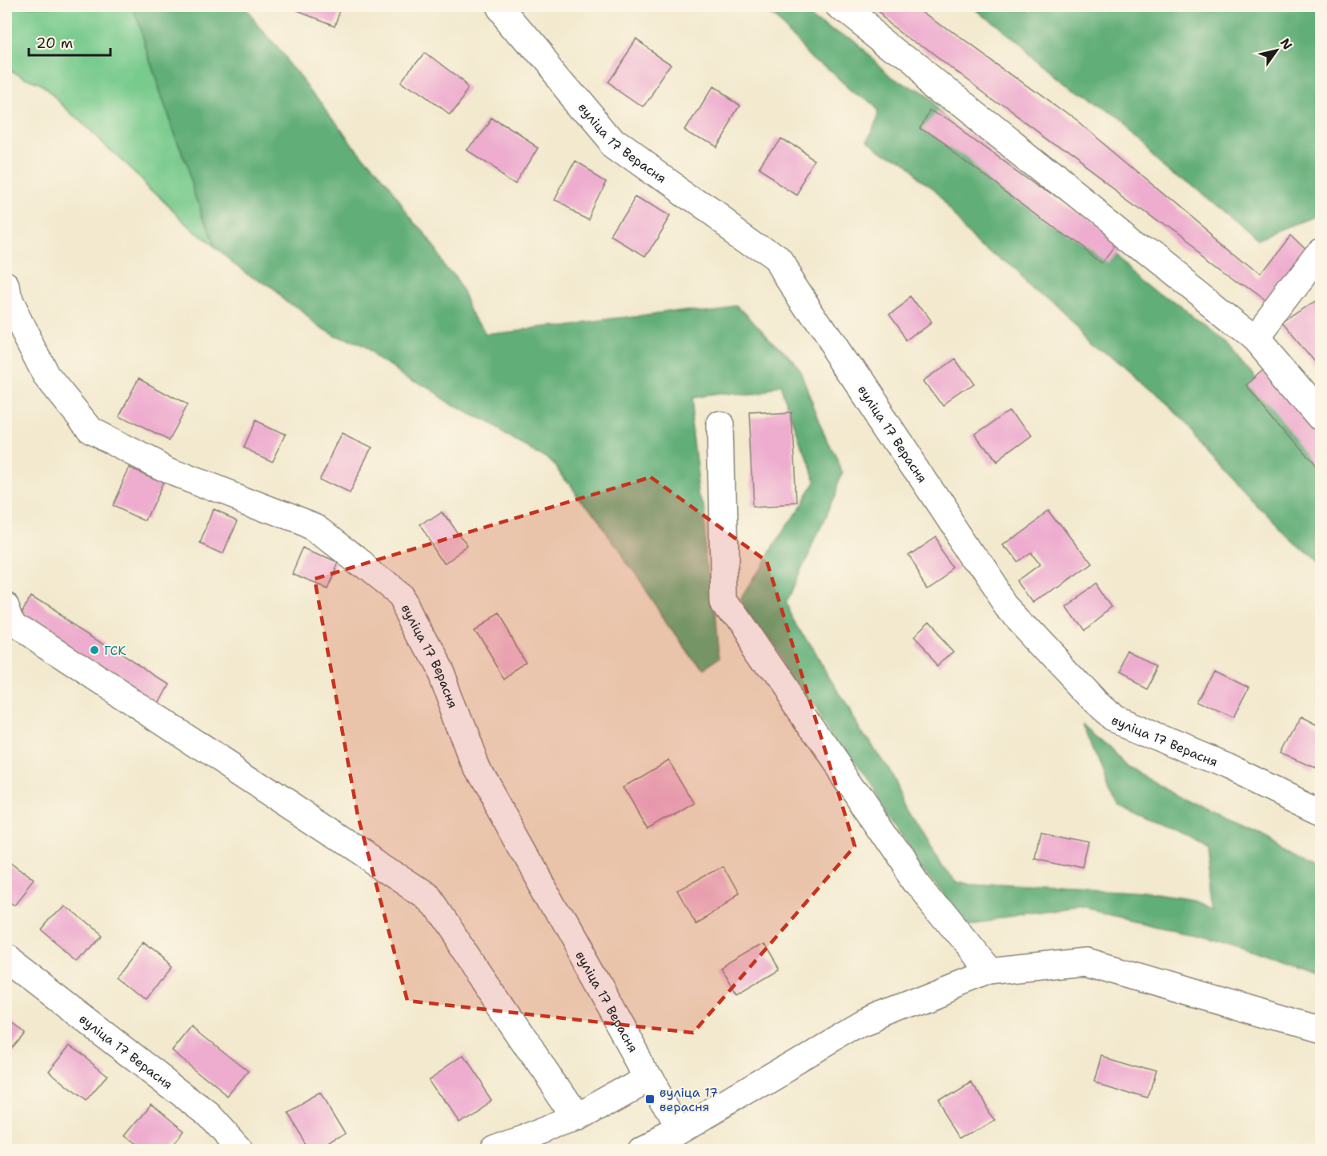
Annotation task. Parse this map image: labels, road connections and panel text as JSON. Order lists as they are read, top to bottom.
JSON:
{
  "streets": {
    "street": ["вуліца 17 Верасня"]
  },
  "places": {
    "other": ["ГСК"],
    "transit": ["вуліца 17 верасня"]
  },
  "scale_bar": "20 m",
  "north": "top right"
}
